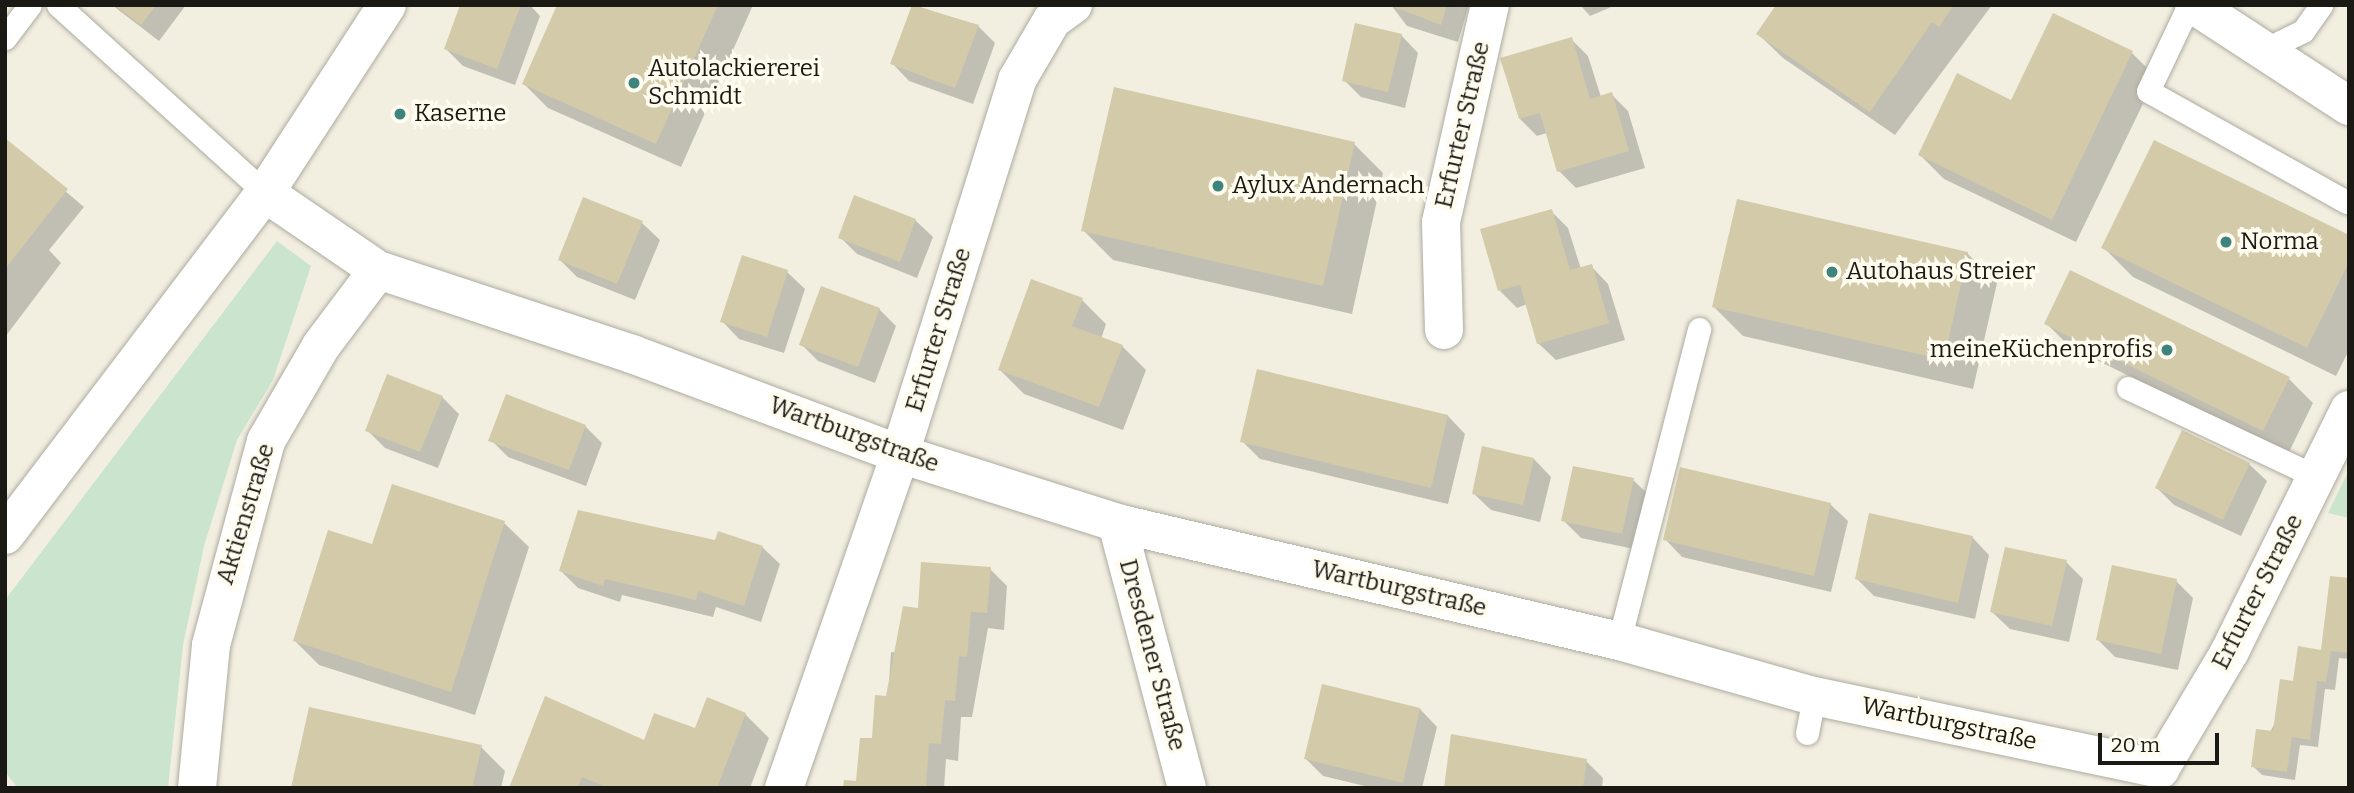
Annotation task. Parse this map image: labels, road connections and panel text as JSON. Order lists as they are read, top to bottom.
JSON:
{
  "streets": {
    "street": [
      "Erfurter Straße",
      "Wartburgstraße",
      "Aktienstraße",
      "Dresdener Straße"
    ]
  },
  "crossings": [
    ["Erfurter Straße", "Wartburgstraße"],
    ["Wartburgstraße", "Aktienstraße"],
    ["Wartburgstraße", "Dresdener Straße"]
  ],
  "places": [
    "Autolackiererei Schmidt",
    "Kaserne",
    "Aylux Andernach",
    "Norma",
    "Autohaus Streier",
    "meineKüchenprofis"
  ],
  "scale_bar": "20 m"
}
